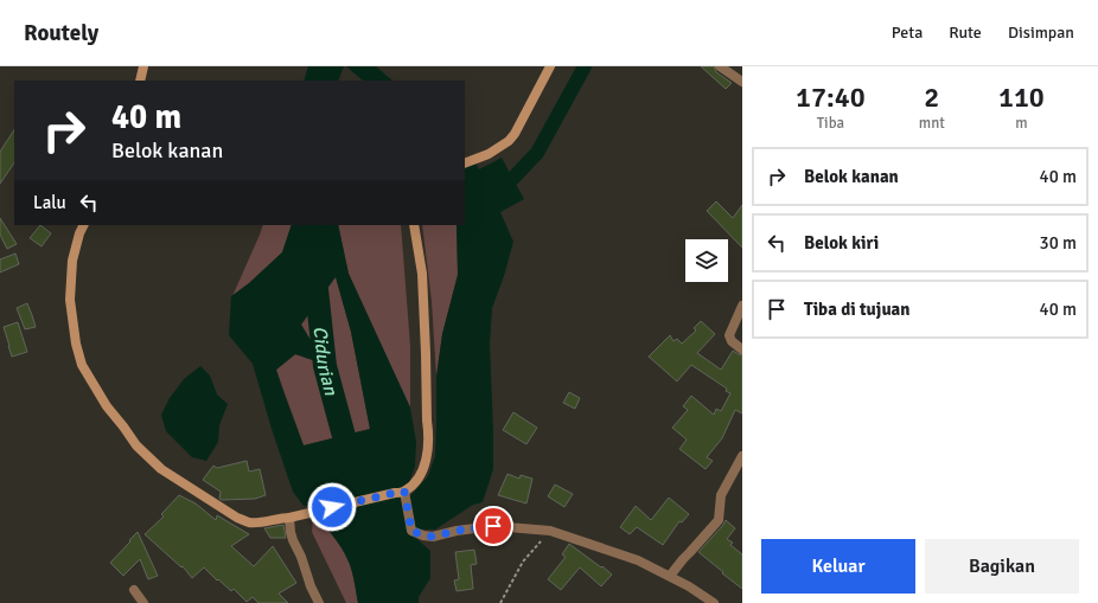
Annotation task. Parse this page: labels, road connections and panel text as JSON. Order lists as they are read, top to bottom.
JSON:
{
  "water": ["Cidurian"],
  "page": {
    "header": "Routely",
    "nav": ["Peta", "Rute", "Disimpan"],
    "eta": [
      "17:40",
      "Tiba",
      "2",
      "mnt",
      "110",
      "m"
    ],
    "turn": ["40 m", "Belok kanan"],
    "list": [
      {
        "name": "Belok kanan",
        "value": "40 m"
      },
      {
        "name": "Belok kiri",
        "value": "30 m"
      },
      {
        "name": "Tiba di tujuan",
        "value": "40 m"
      }
    ],
    "then": "Lalu",
    "buttons": ["Keluar", "Bagikan"]
  }
}
